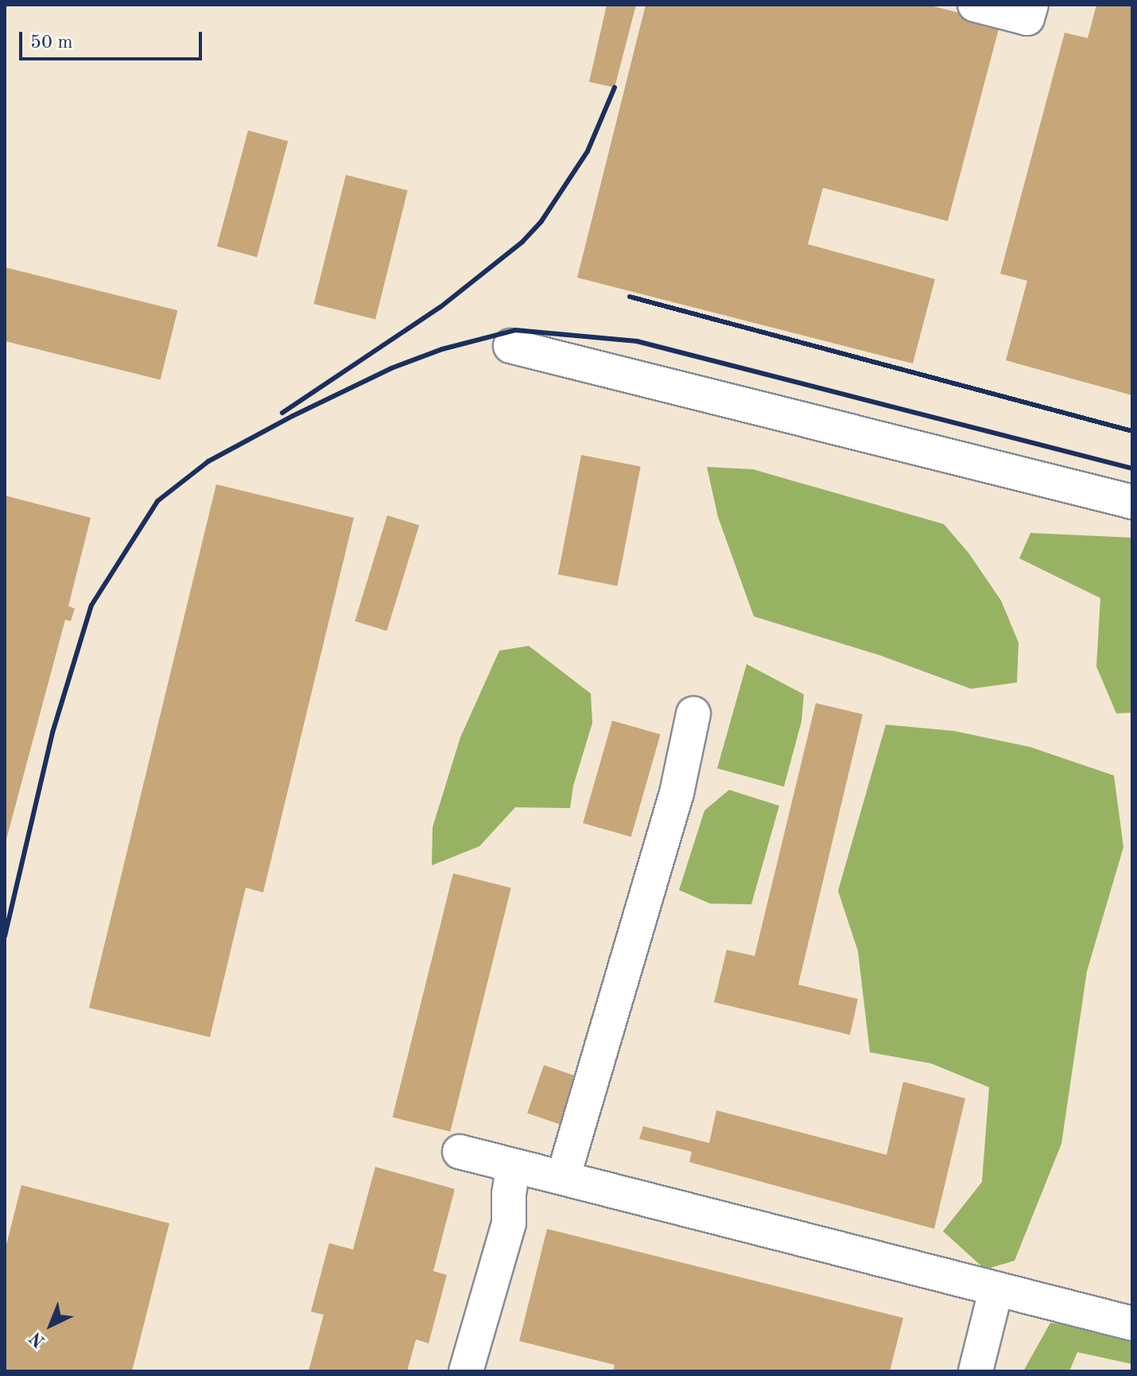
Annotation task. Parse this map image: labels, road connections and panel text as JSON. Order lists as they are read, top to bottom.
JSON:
{
  "scale_bar": "50 m",
  "north": "bottom left"
}
